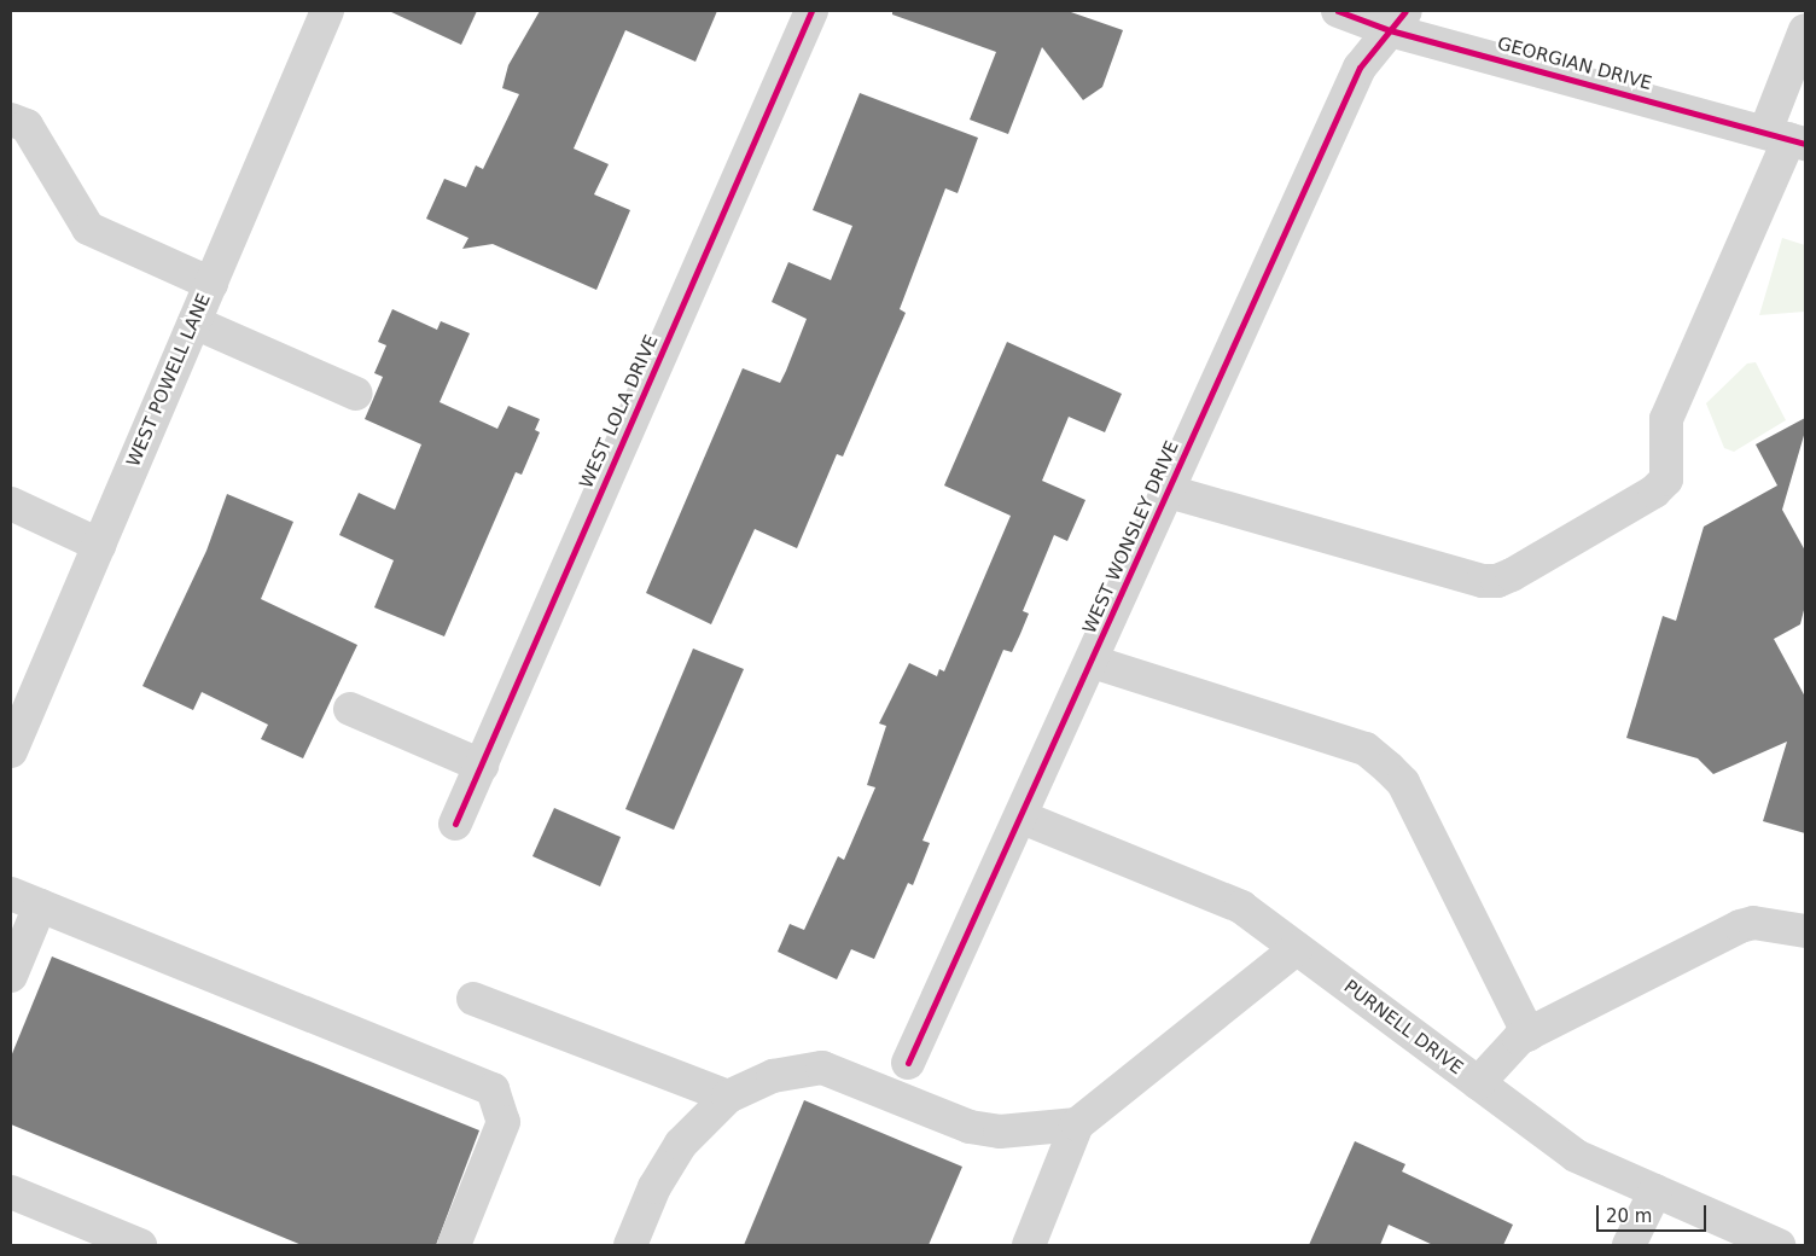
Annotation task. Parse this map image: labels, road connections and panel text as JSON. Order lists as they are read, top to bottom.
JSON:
{
  "streets": {
    "street": [
      "GEORGIAN DRIVE",
      "WEST POWELL LANE",
      "WEST LOLA DRIVE",
      "WEST WONSLEY DRIVE",
      "PURNELL DRIVE"
    ]
  },
  "crossings": [
    ["GEORGIAN DRIVE", "WEST WONSLEY DRIVE"],
    ["WEST WONSLEY DRIVE", "PURNELL DRIVE"]
  ],
  "scale_bar": "20 m"
}
